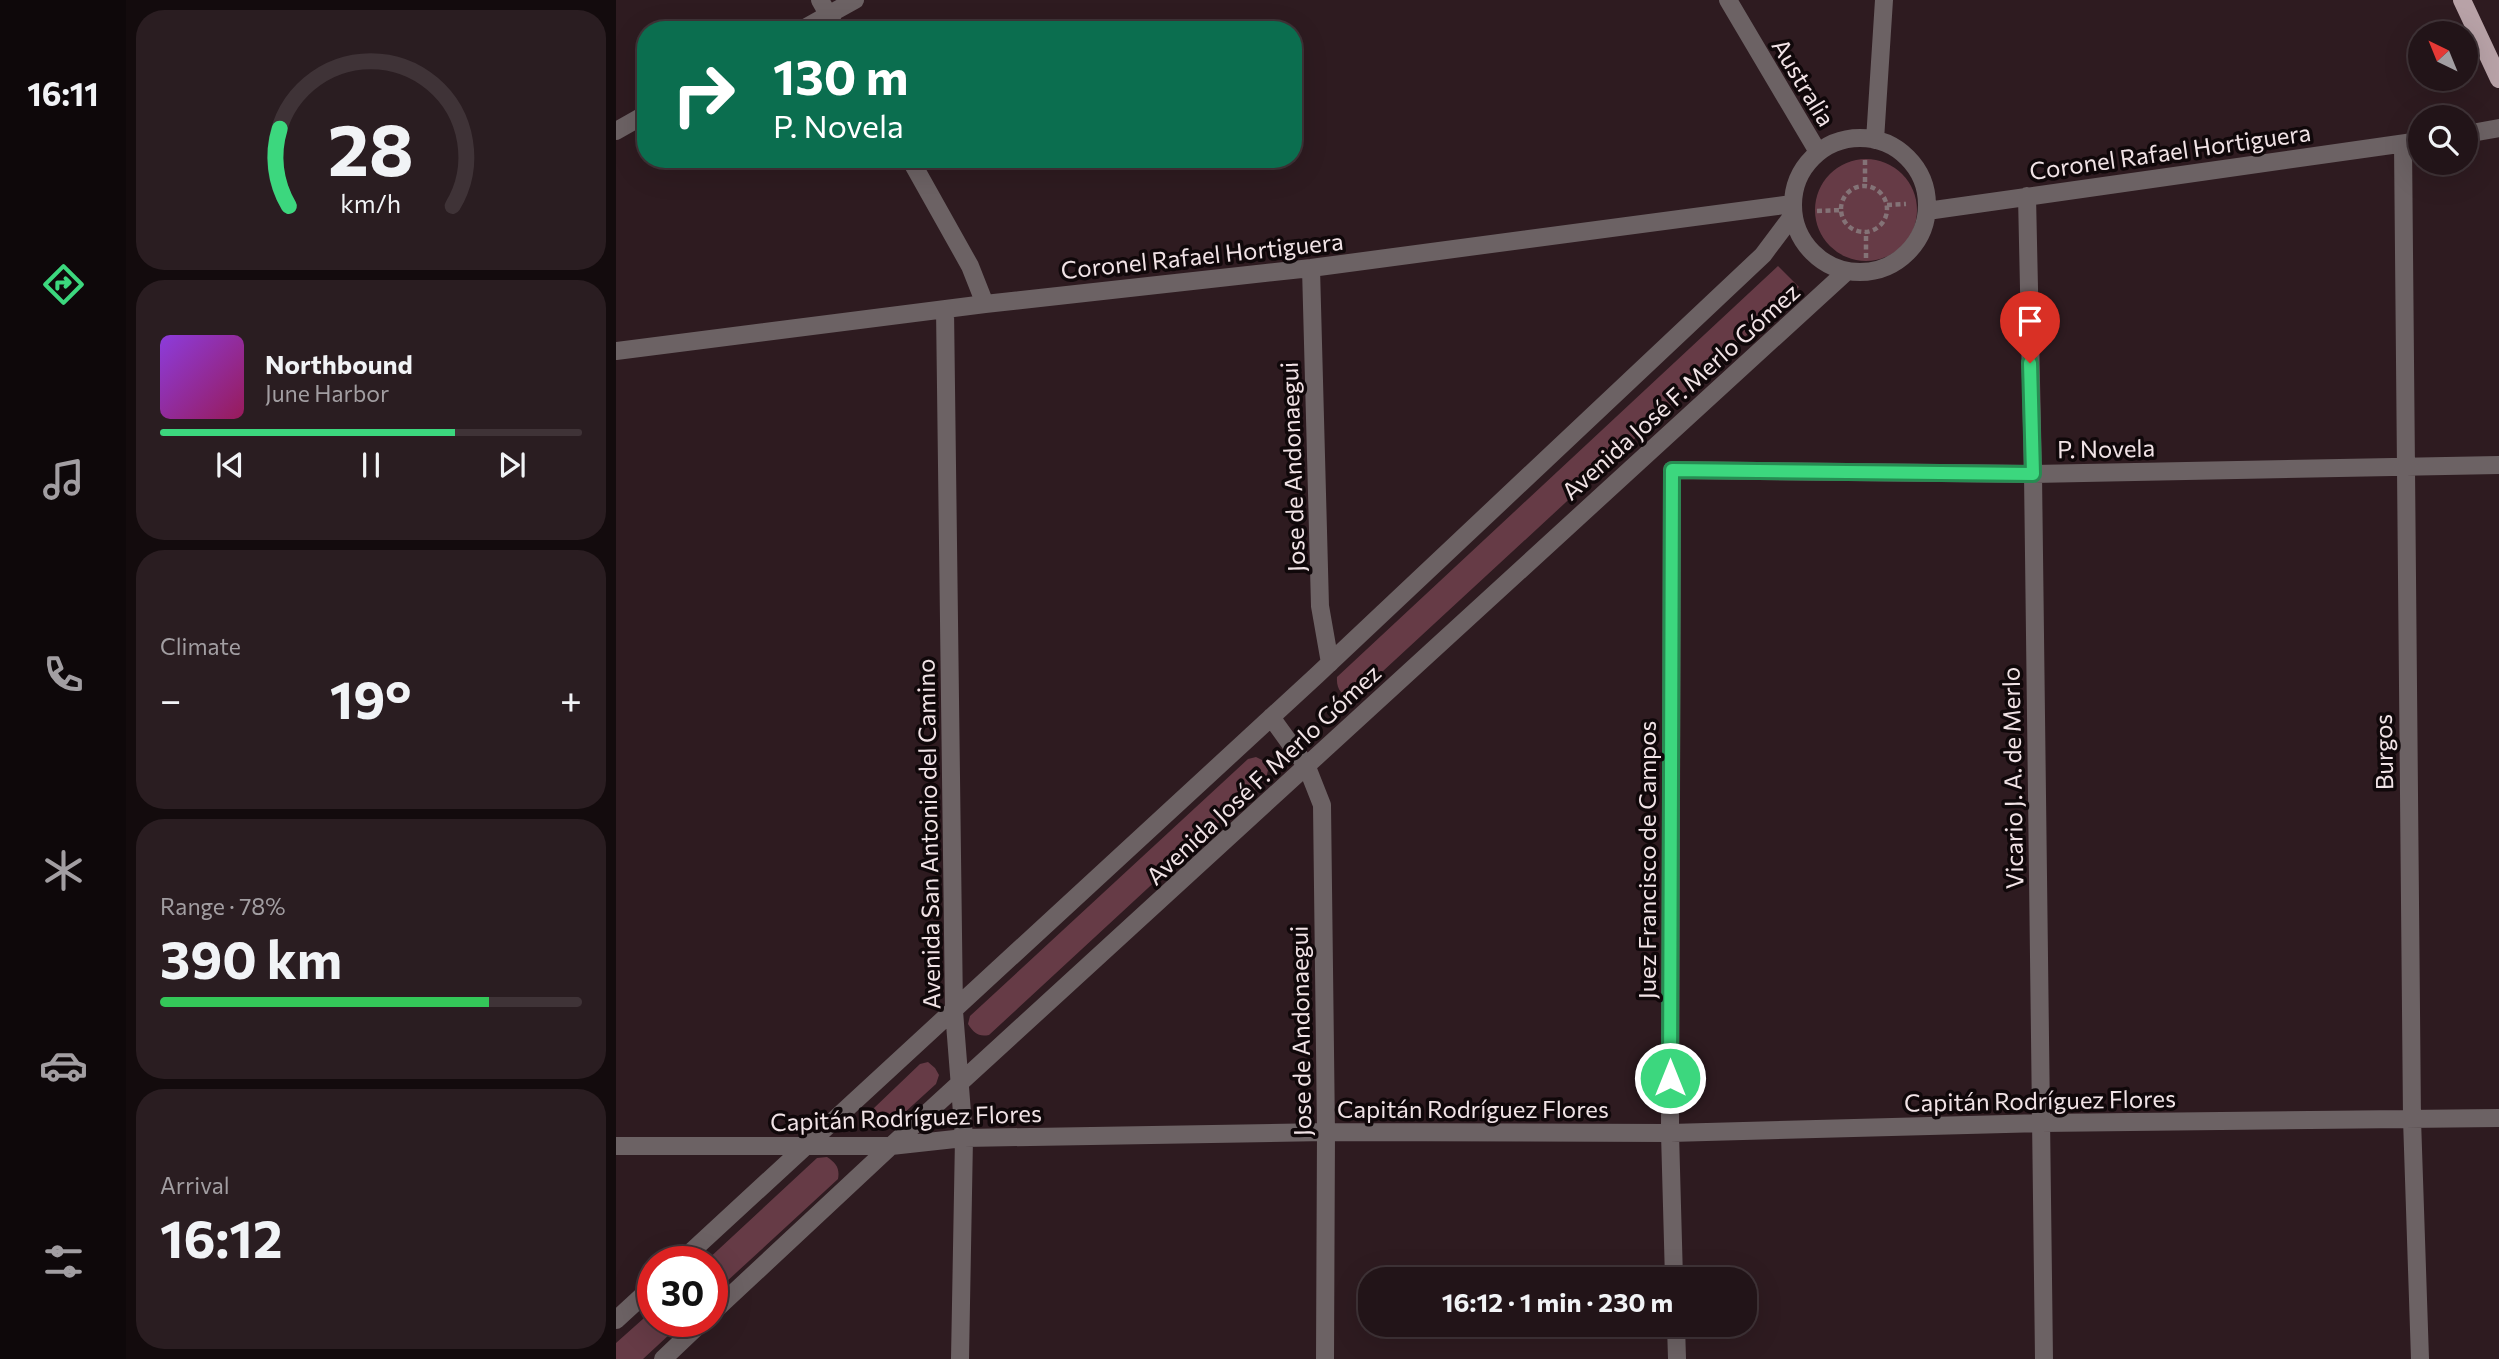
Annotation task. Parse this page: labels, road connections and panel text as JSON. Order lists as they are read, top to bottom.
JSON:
{
  "streets": {
    "street": [
      "Australia",
      "Coronel Rafael Hortiguera",
      "Avenida José F. Merlo Gómez",
      "P. Novela",
      "Jose de Andonaegui",
      "Burgos",
      "Vicario J. A. de Merlo",
      "Avenida San Antonio del Camino",
      "Juez Francisco de Campos",
      "Capitán Rodríguez Flores"
    ]
  },
  "crossings": [
    ["Australia", "Avenida José F. Merlo Gómez"],
    ["Coronel Rafael Hortiguera", "Avenida José F. Merlo Gómez"],
    ["Coronel Rafael Hortiguera", "Jose de Andonaegui"],
    ["Coronel Rafael Hortiguera", "Vicario J. A. de Merlo"],
    ["Coronel Rafael Hortiguera", "Avenida San Antonio del Camino"],
    ["Avenida José F. Merlo Gómez", "Jose de Andonaegui"],
    ["Avenida José F. Merlo Gómez", "Avenida San Antonio del Camino"],
    ["Avenida José F. Merlo Gómez", "Capitán Rodríguez Flores"],
    ["P. Novela", "Burgos"],
    ["P. Novela", "Vicario J. A. de Merlo"],
    ["P. Novela", "Juez Francisco de Campos"],
    ["Jose de Andonaegui", "Capitán Rodríguez Flores"],
    ["Burgos", "Capitán Rodríguez Flores"],
    ["Vicario J. A. de Merlo", "Capitán Rodríguez Flores"],
    ["Avenida San Antonio del Camino", "Capitán Rodríguez Flores"],
    ["Juez Francisco de Campos", "Capitán Rodríguez Flores"]
  ],
  "north": "top left",
  "page": {
    "tabs": "16:11",
    "turn": ["130 m", "P. Novela"],
    "song": ["Northbound", "June Harbor"],
    "tile": [
      "Climate",
      ["Range · 78%", "390 km"],
      ["Arrival", "16:12"]
    ],
    "heat": ["−", "19°", "+"],
    "limit": "30",
    "trip": "16:12 · 1 min · 230 m",
    "gauge": ["28", "km/h"]
  }
}
